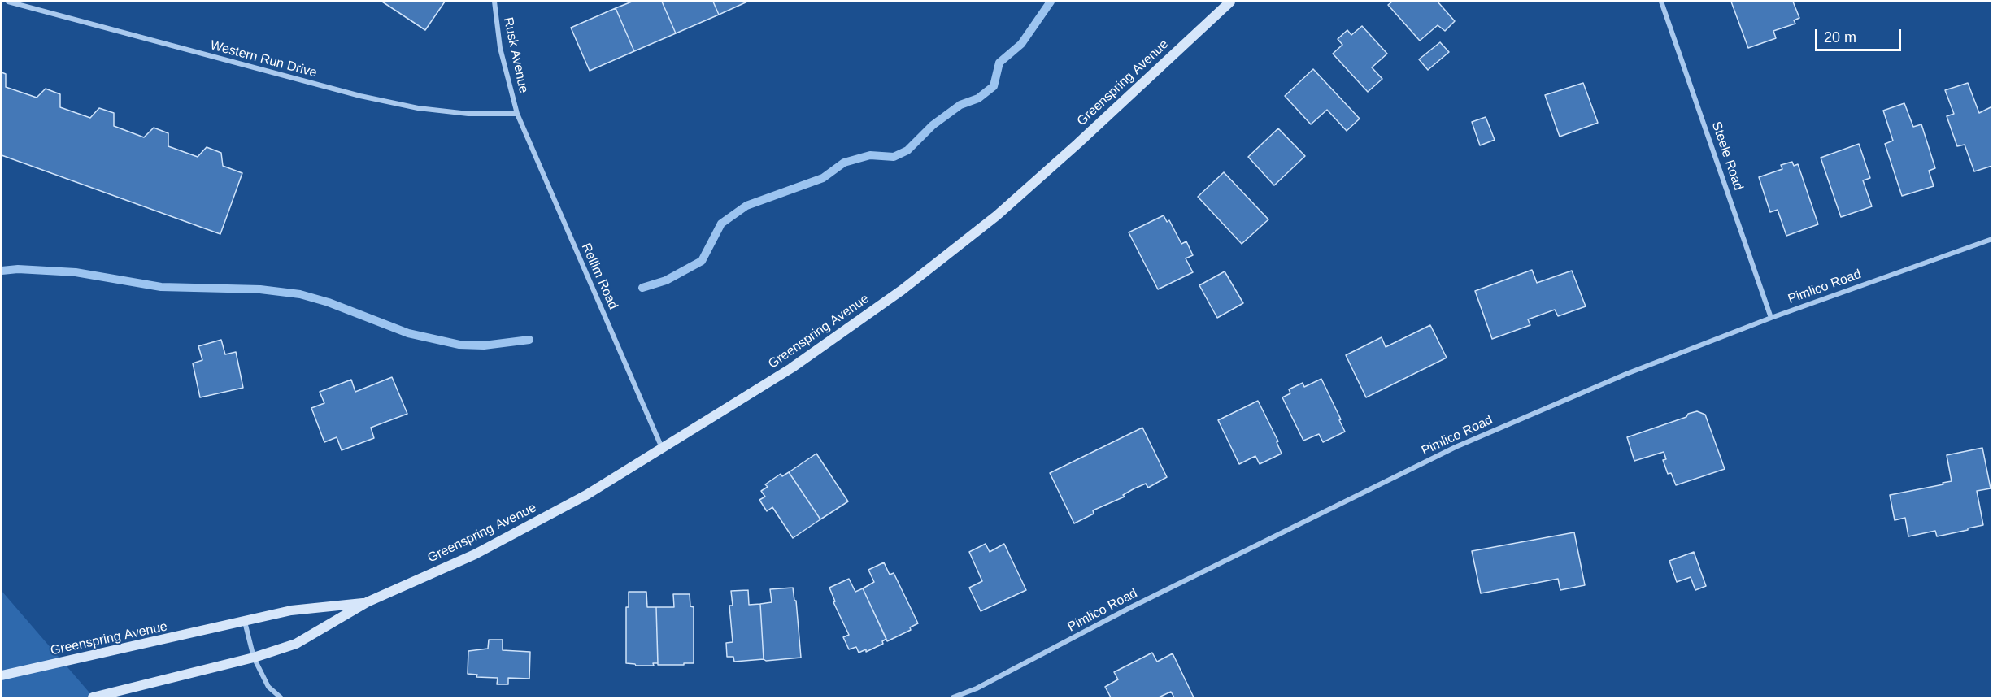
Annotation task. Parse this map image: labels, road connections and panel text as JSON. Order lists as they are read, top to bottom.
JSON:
{
  "streets": {
    "main road": ["Greenspring Avenue"],
    "street": [
      "Rusk Avenue",
      "Western Run Drive",
      "Steele Road",
      "Rellim Road",
      "Pimlico Road"
    ]
  },
  "crossings": [
    ["Rusk Avenue", "Western Run Drive"],
    ["Rusk Avenue", "Rellim Road"],
    ["Western Run Drive", "Rellim Road"],
    ["Greenspring Avenue", "Rellim Road"],
    ["Steele Road", "Pimlico Road"]
  ],
  "scale_bar": "20 m"
}
